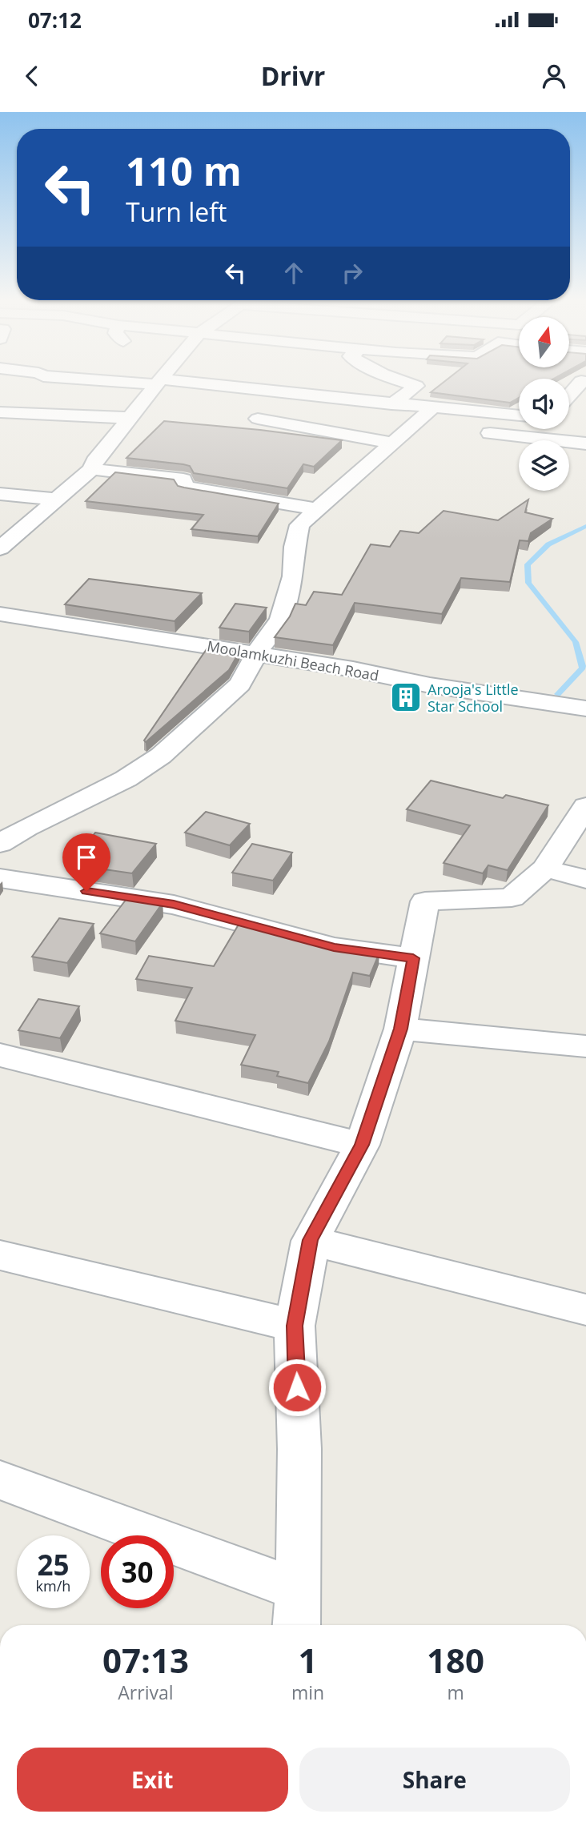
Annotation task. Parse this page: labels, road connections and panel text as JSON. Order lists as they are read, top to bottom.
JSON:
{
  "streets": {
    "street": ["Moolamkuzhi Beach Road"]
  },
  "places": {
    "building": ["Arooja's Little Star School"]
  },
  "north": "top",
  "page": {
    "status": "07:12",
    "header": "Drivr",
    "turn": ["110 m", "Turn left"],
    "speed": "25 km/h",
    "limit": "30",
    "eta": [
      "07:13",
      "Arrival",
      "1",
      "min",
      "180",
      "m"
    ],
    "buttons": ["Exit", "Share"]
  }
}
